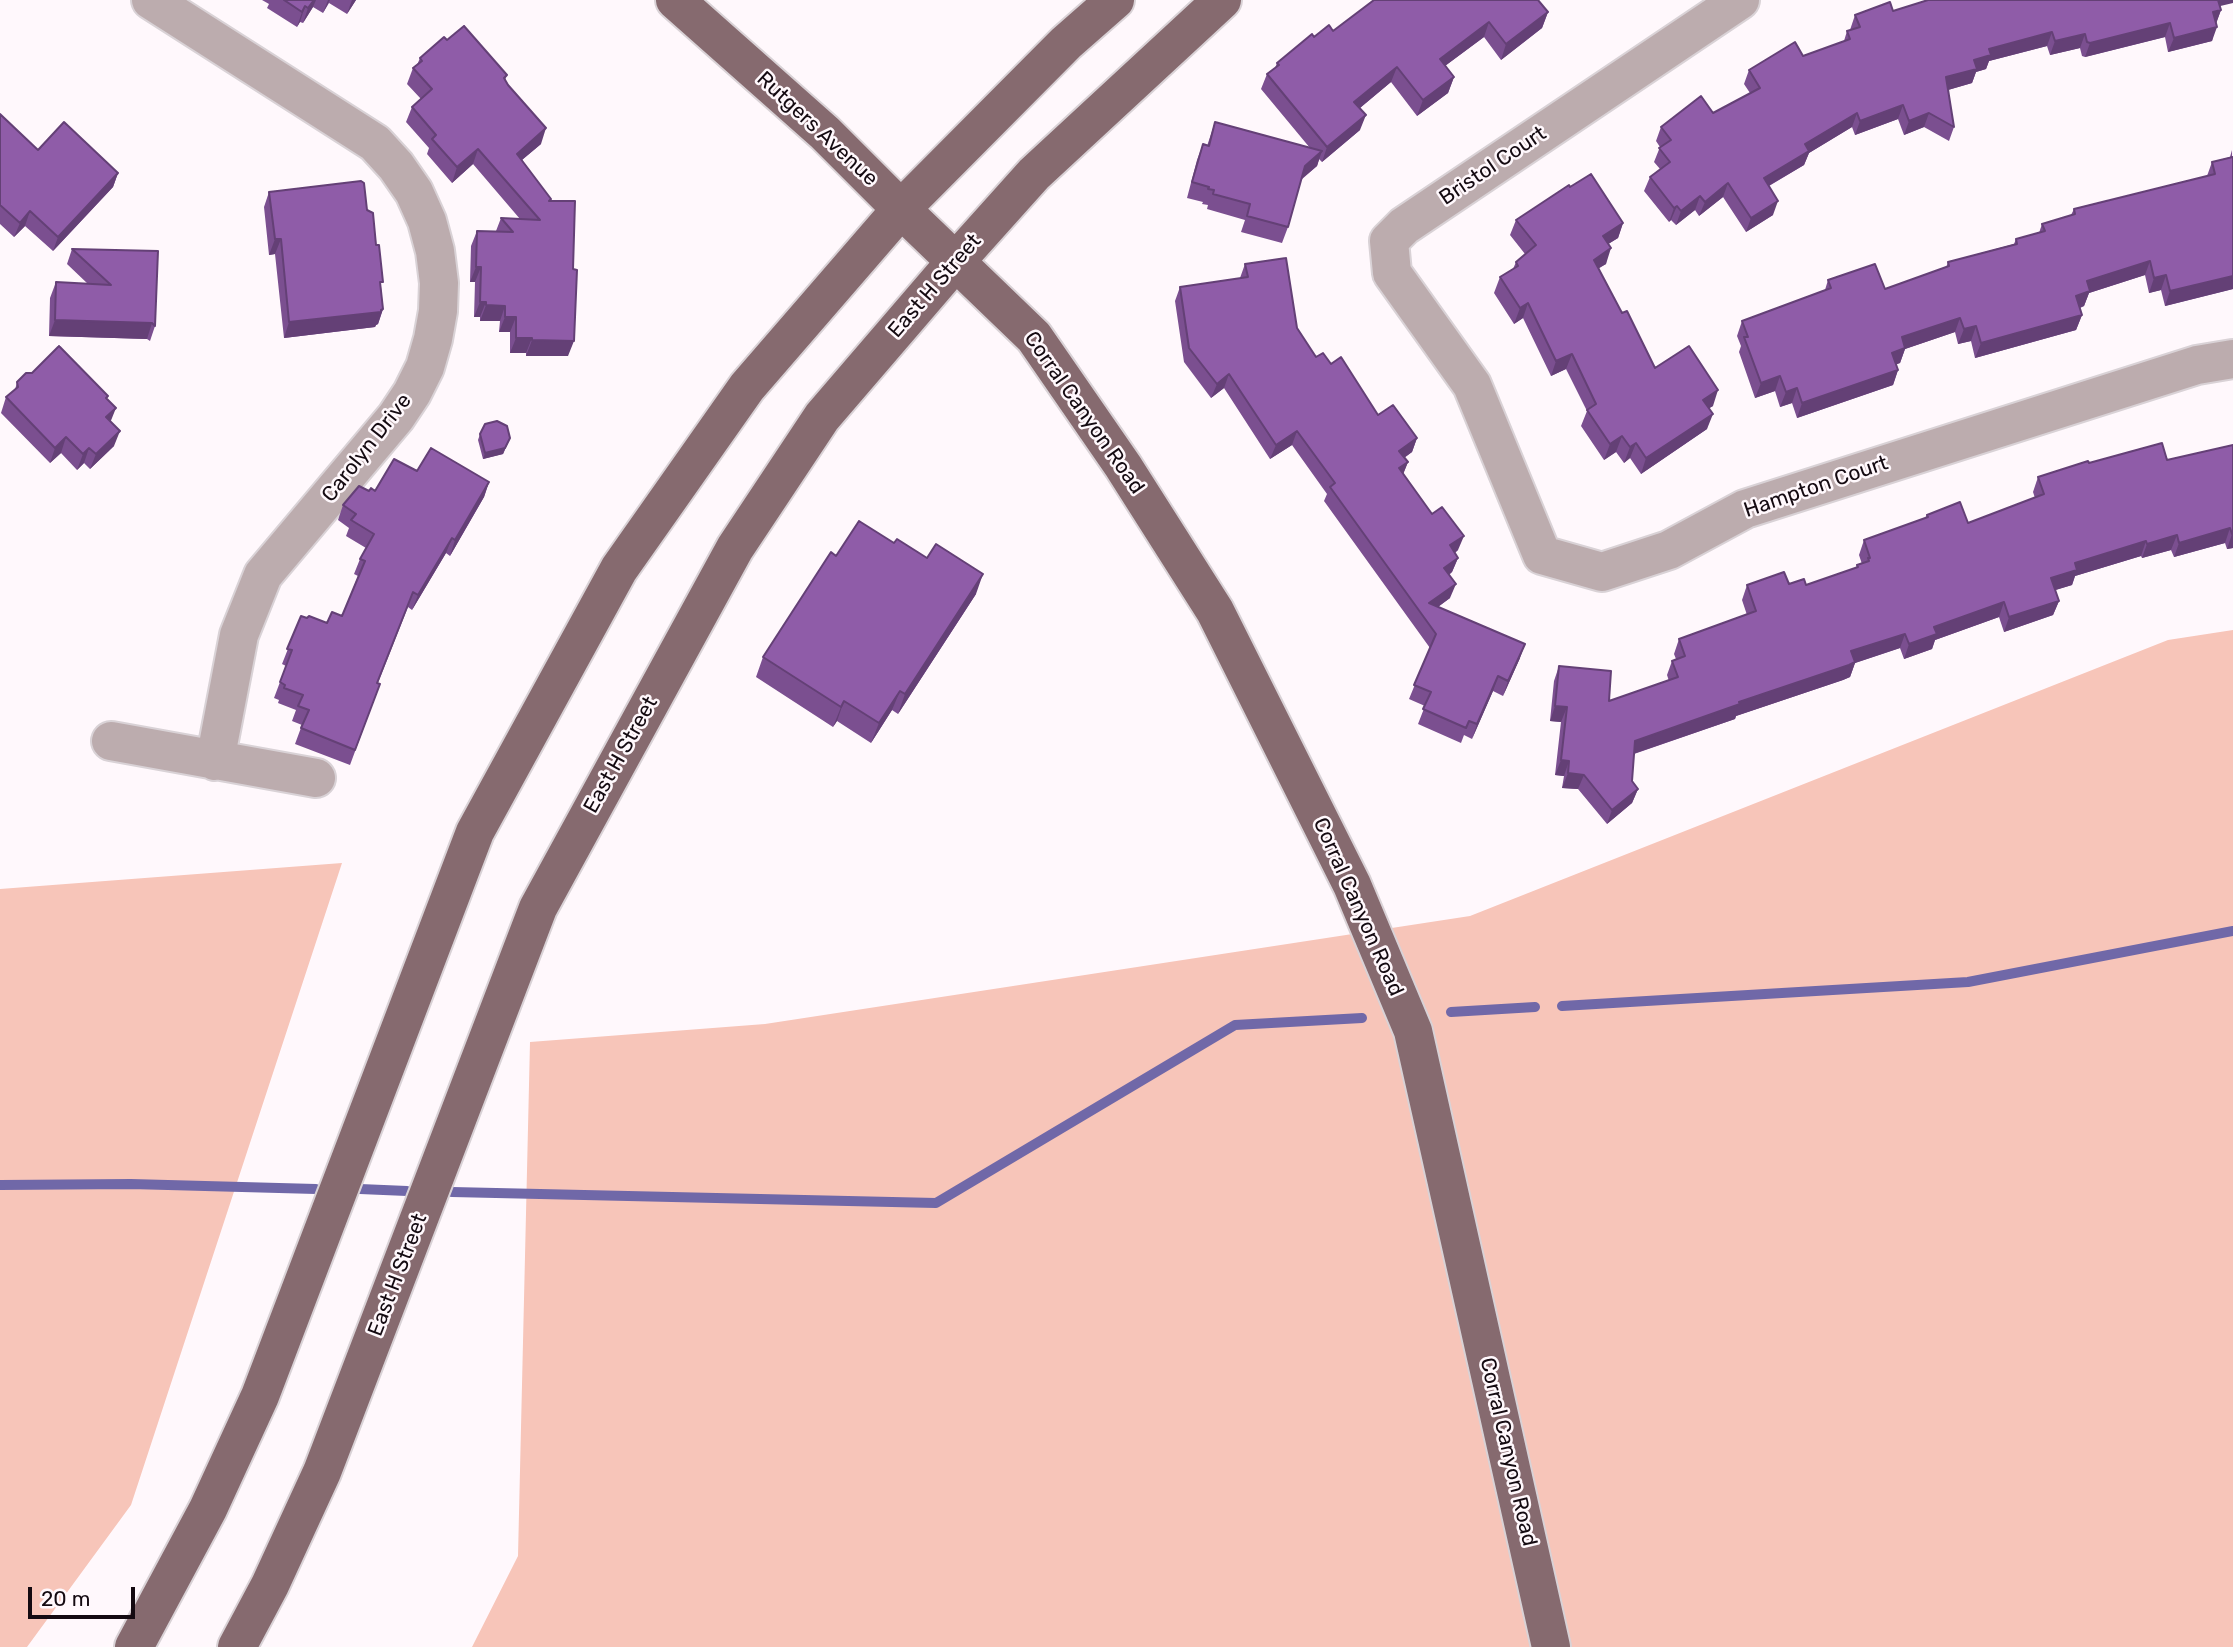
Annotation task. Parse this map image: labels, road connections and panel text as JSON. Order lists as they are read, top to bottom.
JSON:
{
  "streets": {
    "main road": ["Rutgers Avenue", "East H Street", "Corral Canyon Road"],
    "street": ["Bristol Court", "Carolyn Drive", "Hampton Court"]
  },
  "crossings": [
    ["Rutgers Avenue", "East H Street"],
    ["Rutgers Avenue", "Corral Canyon Road"],
    ["Bristol Court", "Hampton Court"],
    ["East H Street", "Corral Canyon Road"]
  ],
  "scale_bar": "20 m"
}
